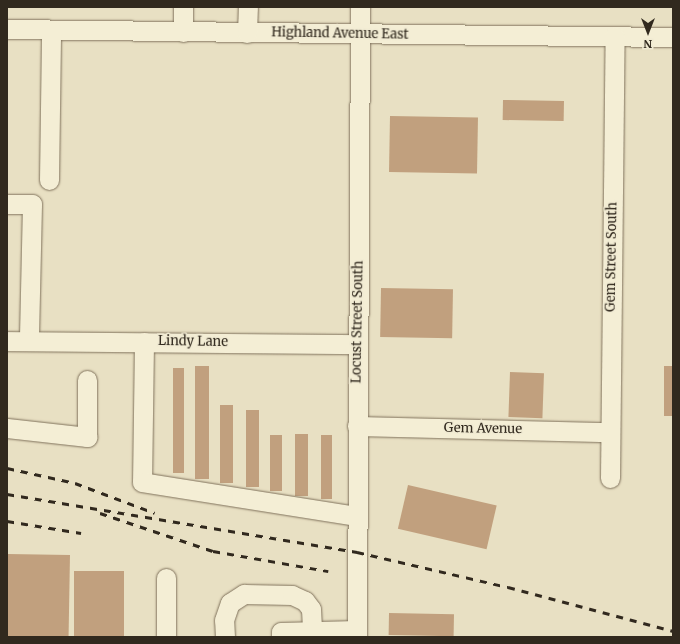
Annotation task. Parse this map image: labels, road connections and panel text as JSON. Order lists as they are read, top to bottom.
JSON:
{
  "streets": {
    "street": [
      "Highland Avenue East",
      "Gem Street South",
      "Locust Street South",
      "Lindy Lane",
      "Gem Avenue"
    ]
  },
  "crossings": [
    ["Highland Avenue East", "Gem Street South"],
    ["Highland Avenue East", "Locust Street South"],
    ["Gem Street South", "Gem Avenue"],
    ["Locust Street South", "Lindy Lane"],
    ["Locust Street South", "Gem Avenue"]
  ],
  "north": "bottom"
}
